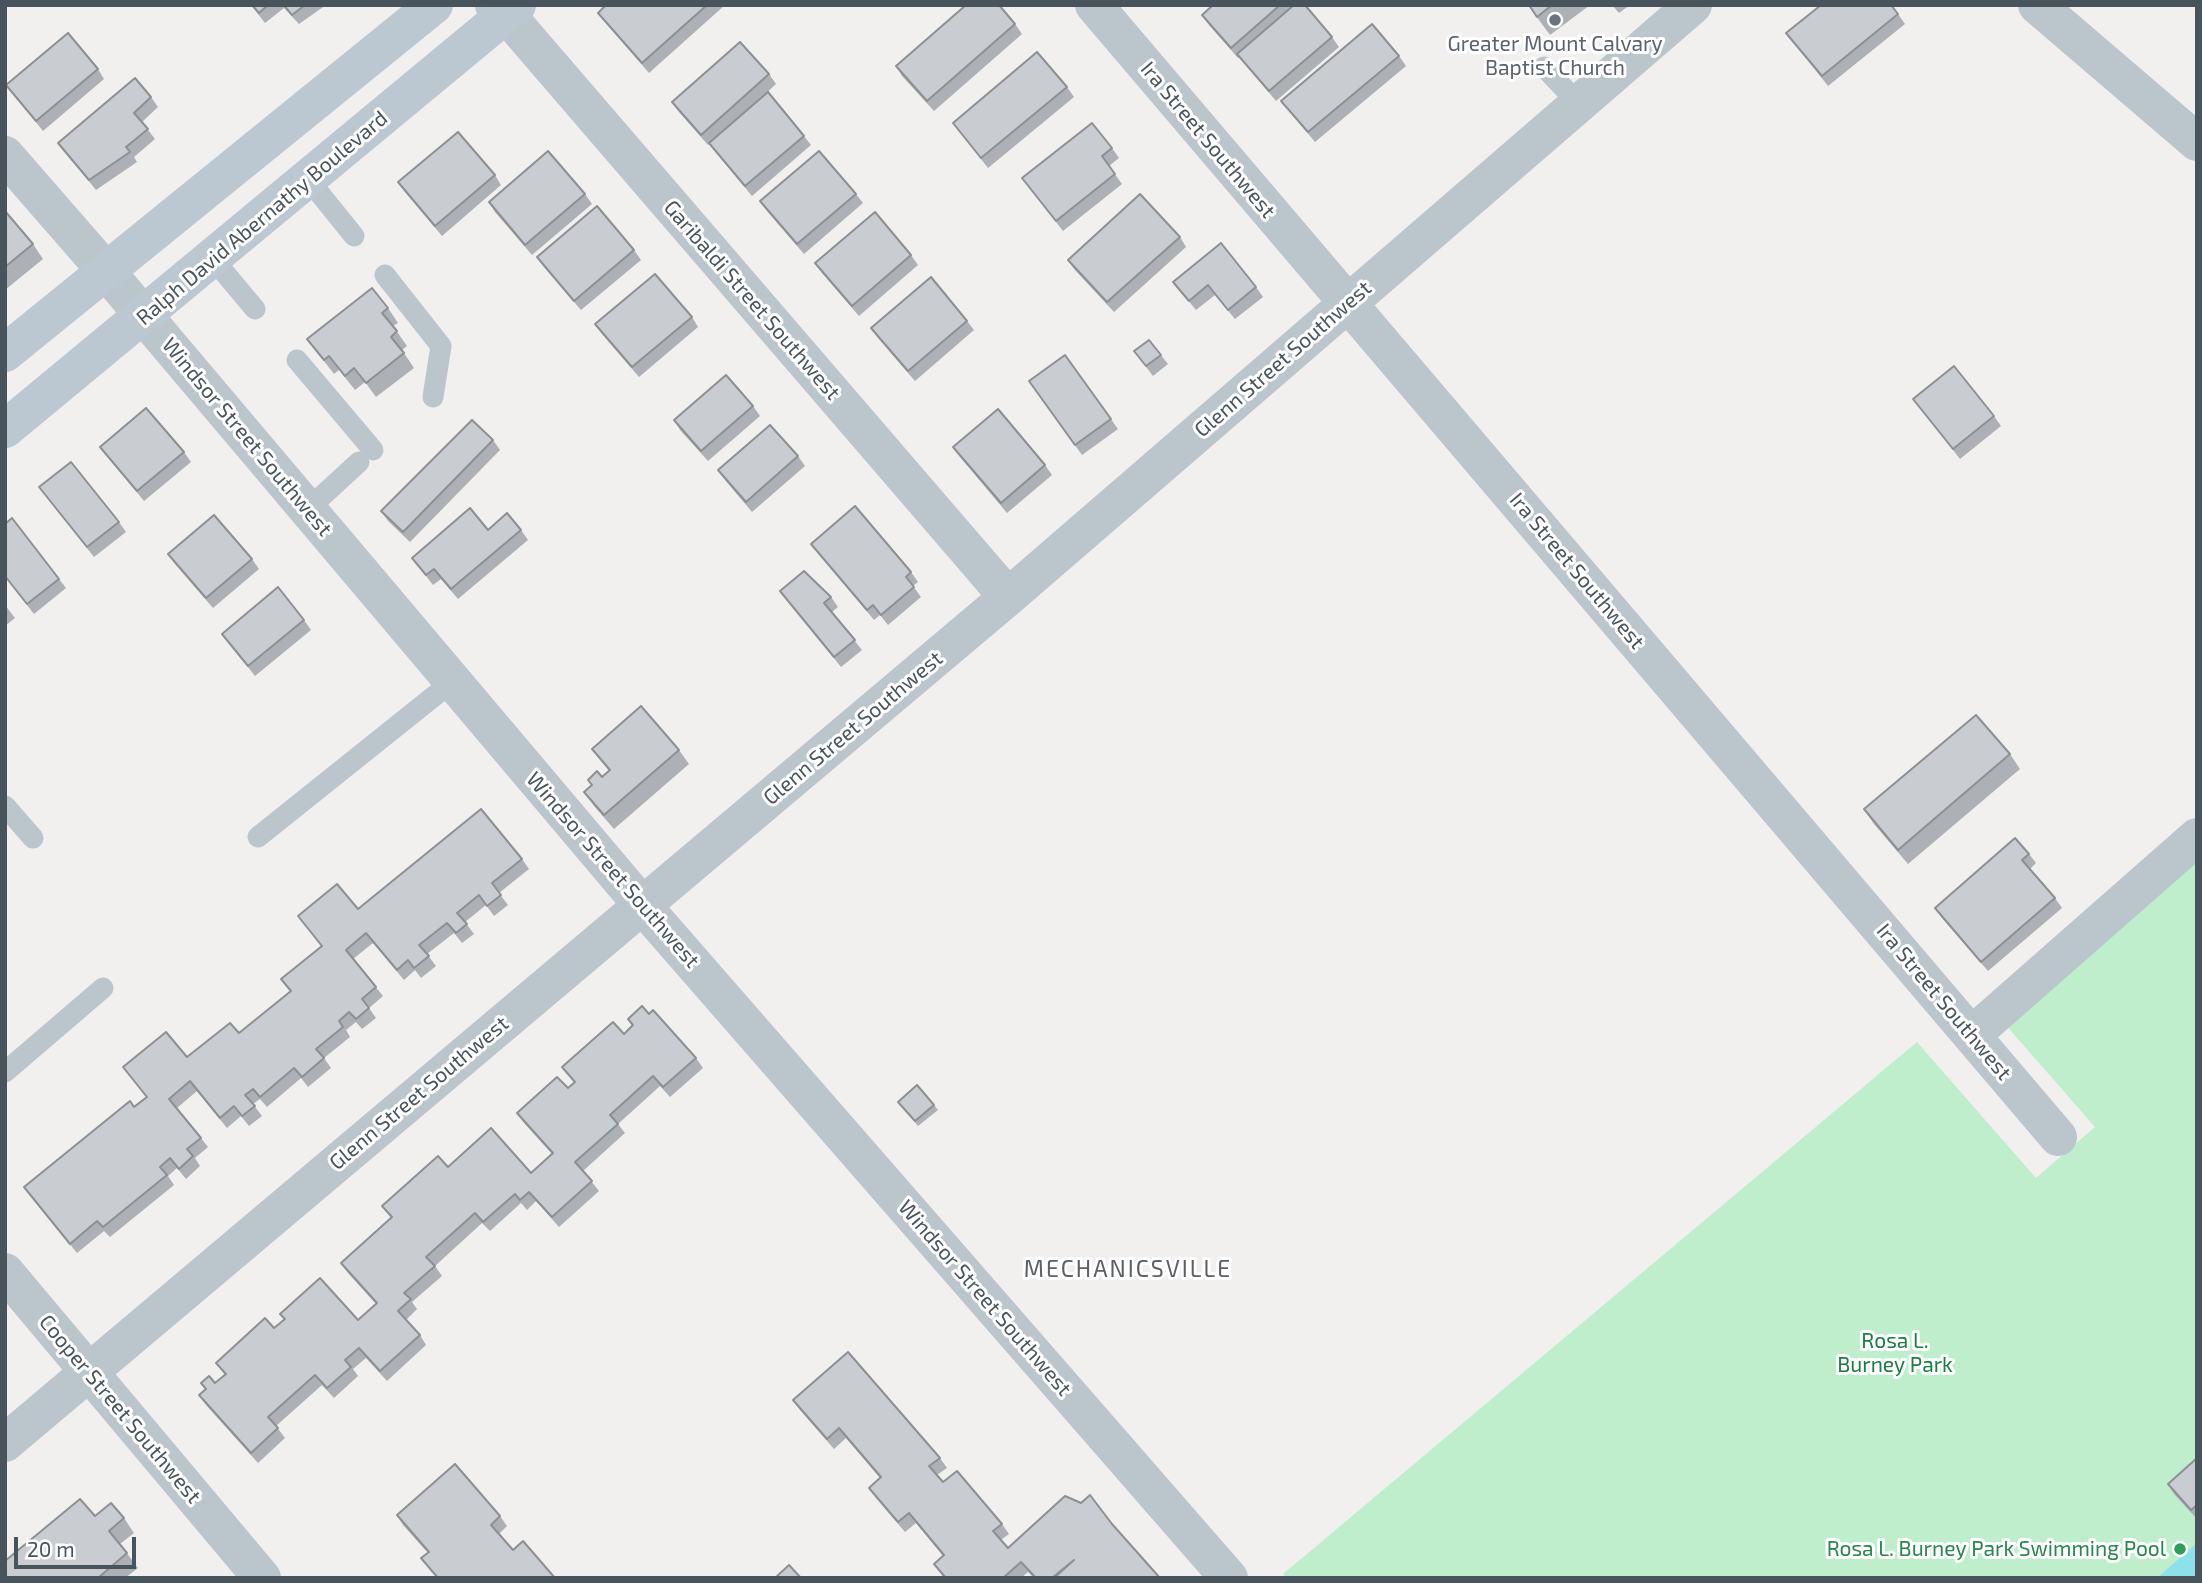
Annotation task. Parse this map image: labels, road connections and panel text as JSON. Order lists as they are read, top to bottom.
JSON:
{
  "streets": {
    "main road": ["Ralph David Abernathy Boulevard"],
    "street": [
      "Ira Street Southwest",
      "Garibaldi Street Southwest",
      "Glenn Street Southwest",
      "Windsor Street Southwest",
      "Cooper Street Southwest"
    ]
  },
  "crossings": [
    ["Ira Street Southwest", "Glenn Street Southwest"],
    ["Ralph David Abernathy Boulevard", "Garibaldi Street Southwest"],
    ["Ralph David Abernathy Boulevard", "Windsor Street Southwest"],
    ["Garibaldi Street Southwest", "Glenn Street Southwest"],
    ["Glenn Street Southwest", "Windsor Street Southwest"],
    ["Glenn Street Southwest", "Cooper Street Southwest"]
  ],
  "districts": ["MECHANICSVILLE"],
  "parks": ["Rosa L. Burney Park"],
  "places": ["Greater Mount Calvary Baptist Church", "Rosa L. Burney Park Swimming Pool"],
  "scale_bar": "20 m"
}
